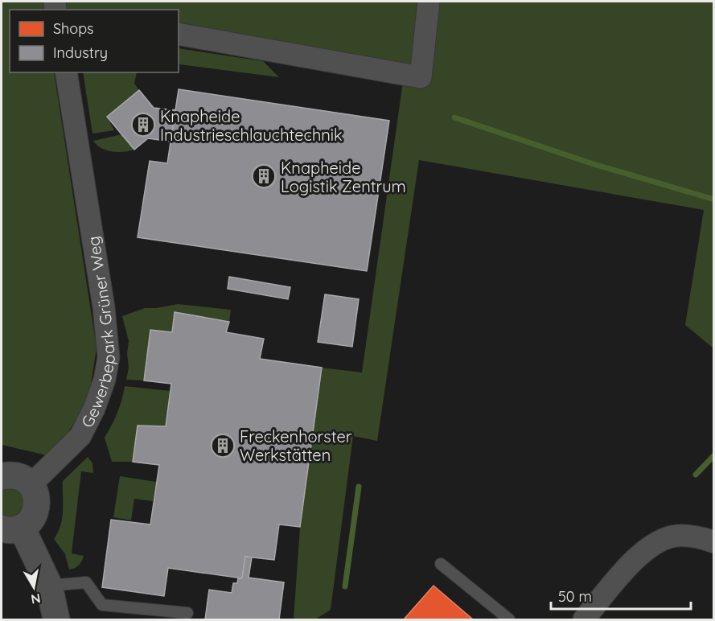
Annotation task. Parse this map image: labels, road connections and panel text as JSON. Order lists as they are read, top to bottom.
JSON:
{
  "streets": {
    "street": ["Gewerbepark Grüner Weg"]
  },
  "places": {
    "building": ["Knapheide Industrieschlauchtechnik", "Knapheide Logistik Zentrum", "Freckenhorster Werkstätten"]
  },
  "legend": ["Shops", "Industry"],
  "scale_bar": "50 m",
  "north": "bottom"
}
